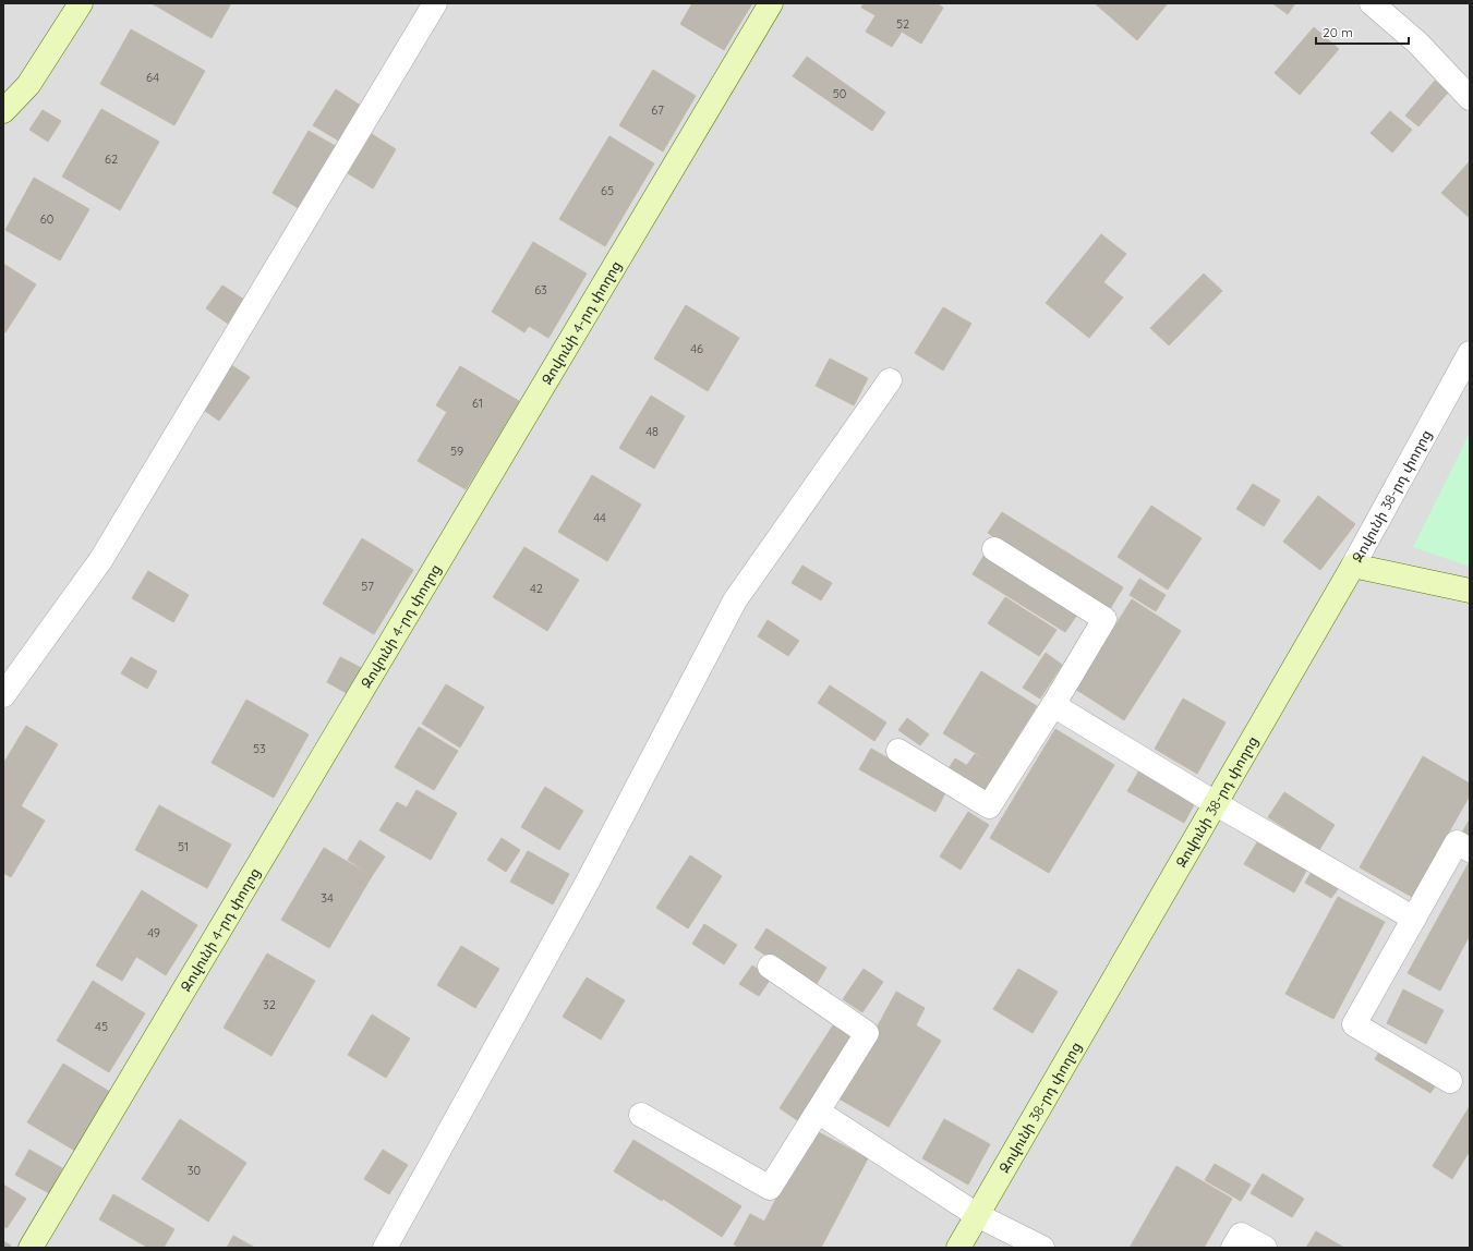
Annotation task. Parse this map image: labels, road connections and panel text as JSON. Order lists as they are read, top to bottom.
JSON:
{
  "streets": {
    "street": ["Զովունի 4-րդ փողոց", "Զովունի 38-րդ փողոց"]
  },
  "house_numbers": [
    "52",
    "64",
    "50",
    "67",
    "62",
    "65",
    "60",
    "63",
    "46",
    "61",
    "48",
    "59",
    "44",
    "57",
    "42",
    "53",
    "51",
    "34",
    "49",
    "32",
    "45",
    "30"
  ],
  "scale_bar": "20 m"
}
